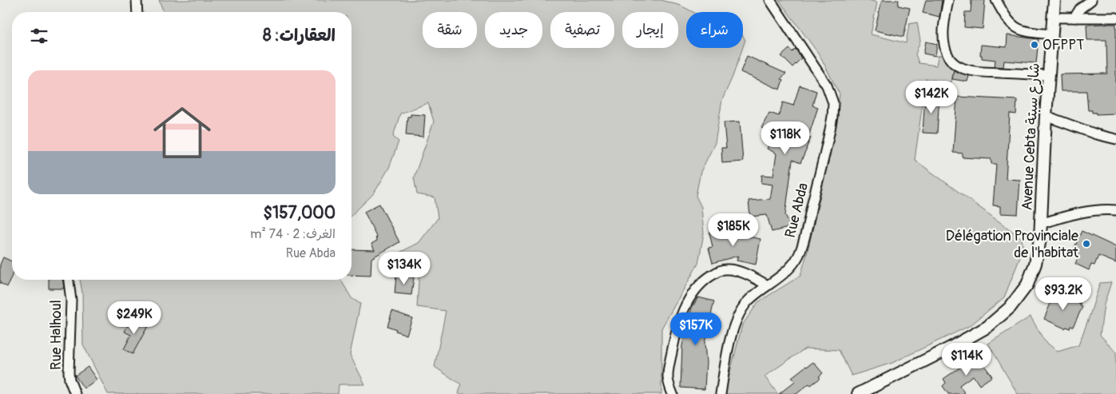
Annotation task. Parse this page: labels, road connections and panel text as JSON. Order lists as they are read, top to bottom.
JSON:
{
  "streets": {
    "street": ["Avenue Cebta شارع سبتة", "Rue Abda", "Rue Halhoul"]
  },
  "places": ["OFPPT", "Délégation Provinciale de l'habitat"],
  "page": {
    "chip": [
      "شراء",
      "إيجار",
      "تصفية",
      "جديد",
      "شقة"
    ],
    "heading": "العقارات: 8",
    "list": [
      {
        "name": "$157,000",
        "note": "الغرف: 2 · 74 m² · Rue Abda"
      }
    ],
    "price": [
      "$142K",
      "$118K",
      "$185K",
      "$134K",
      "$93.2K",
      "$249K",
      "$157K",
      "$114K"
    ]
  }
}
